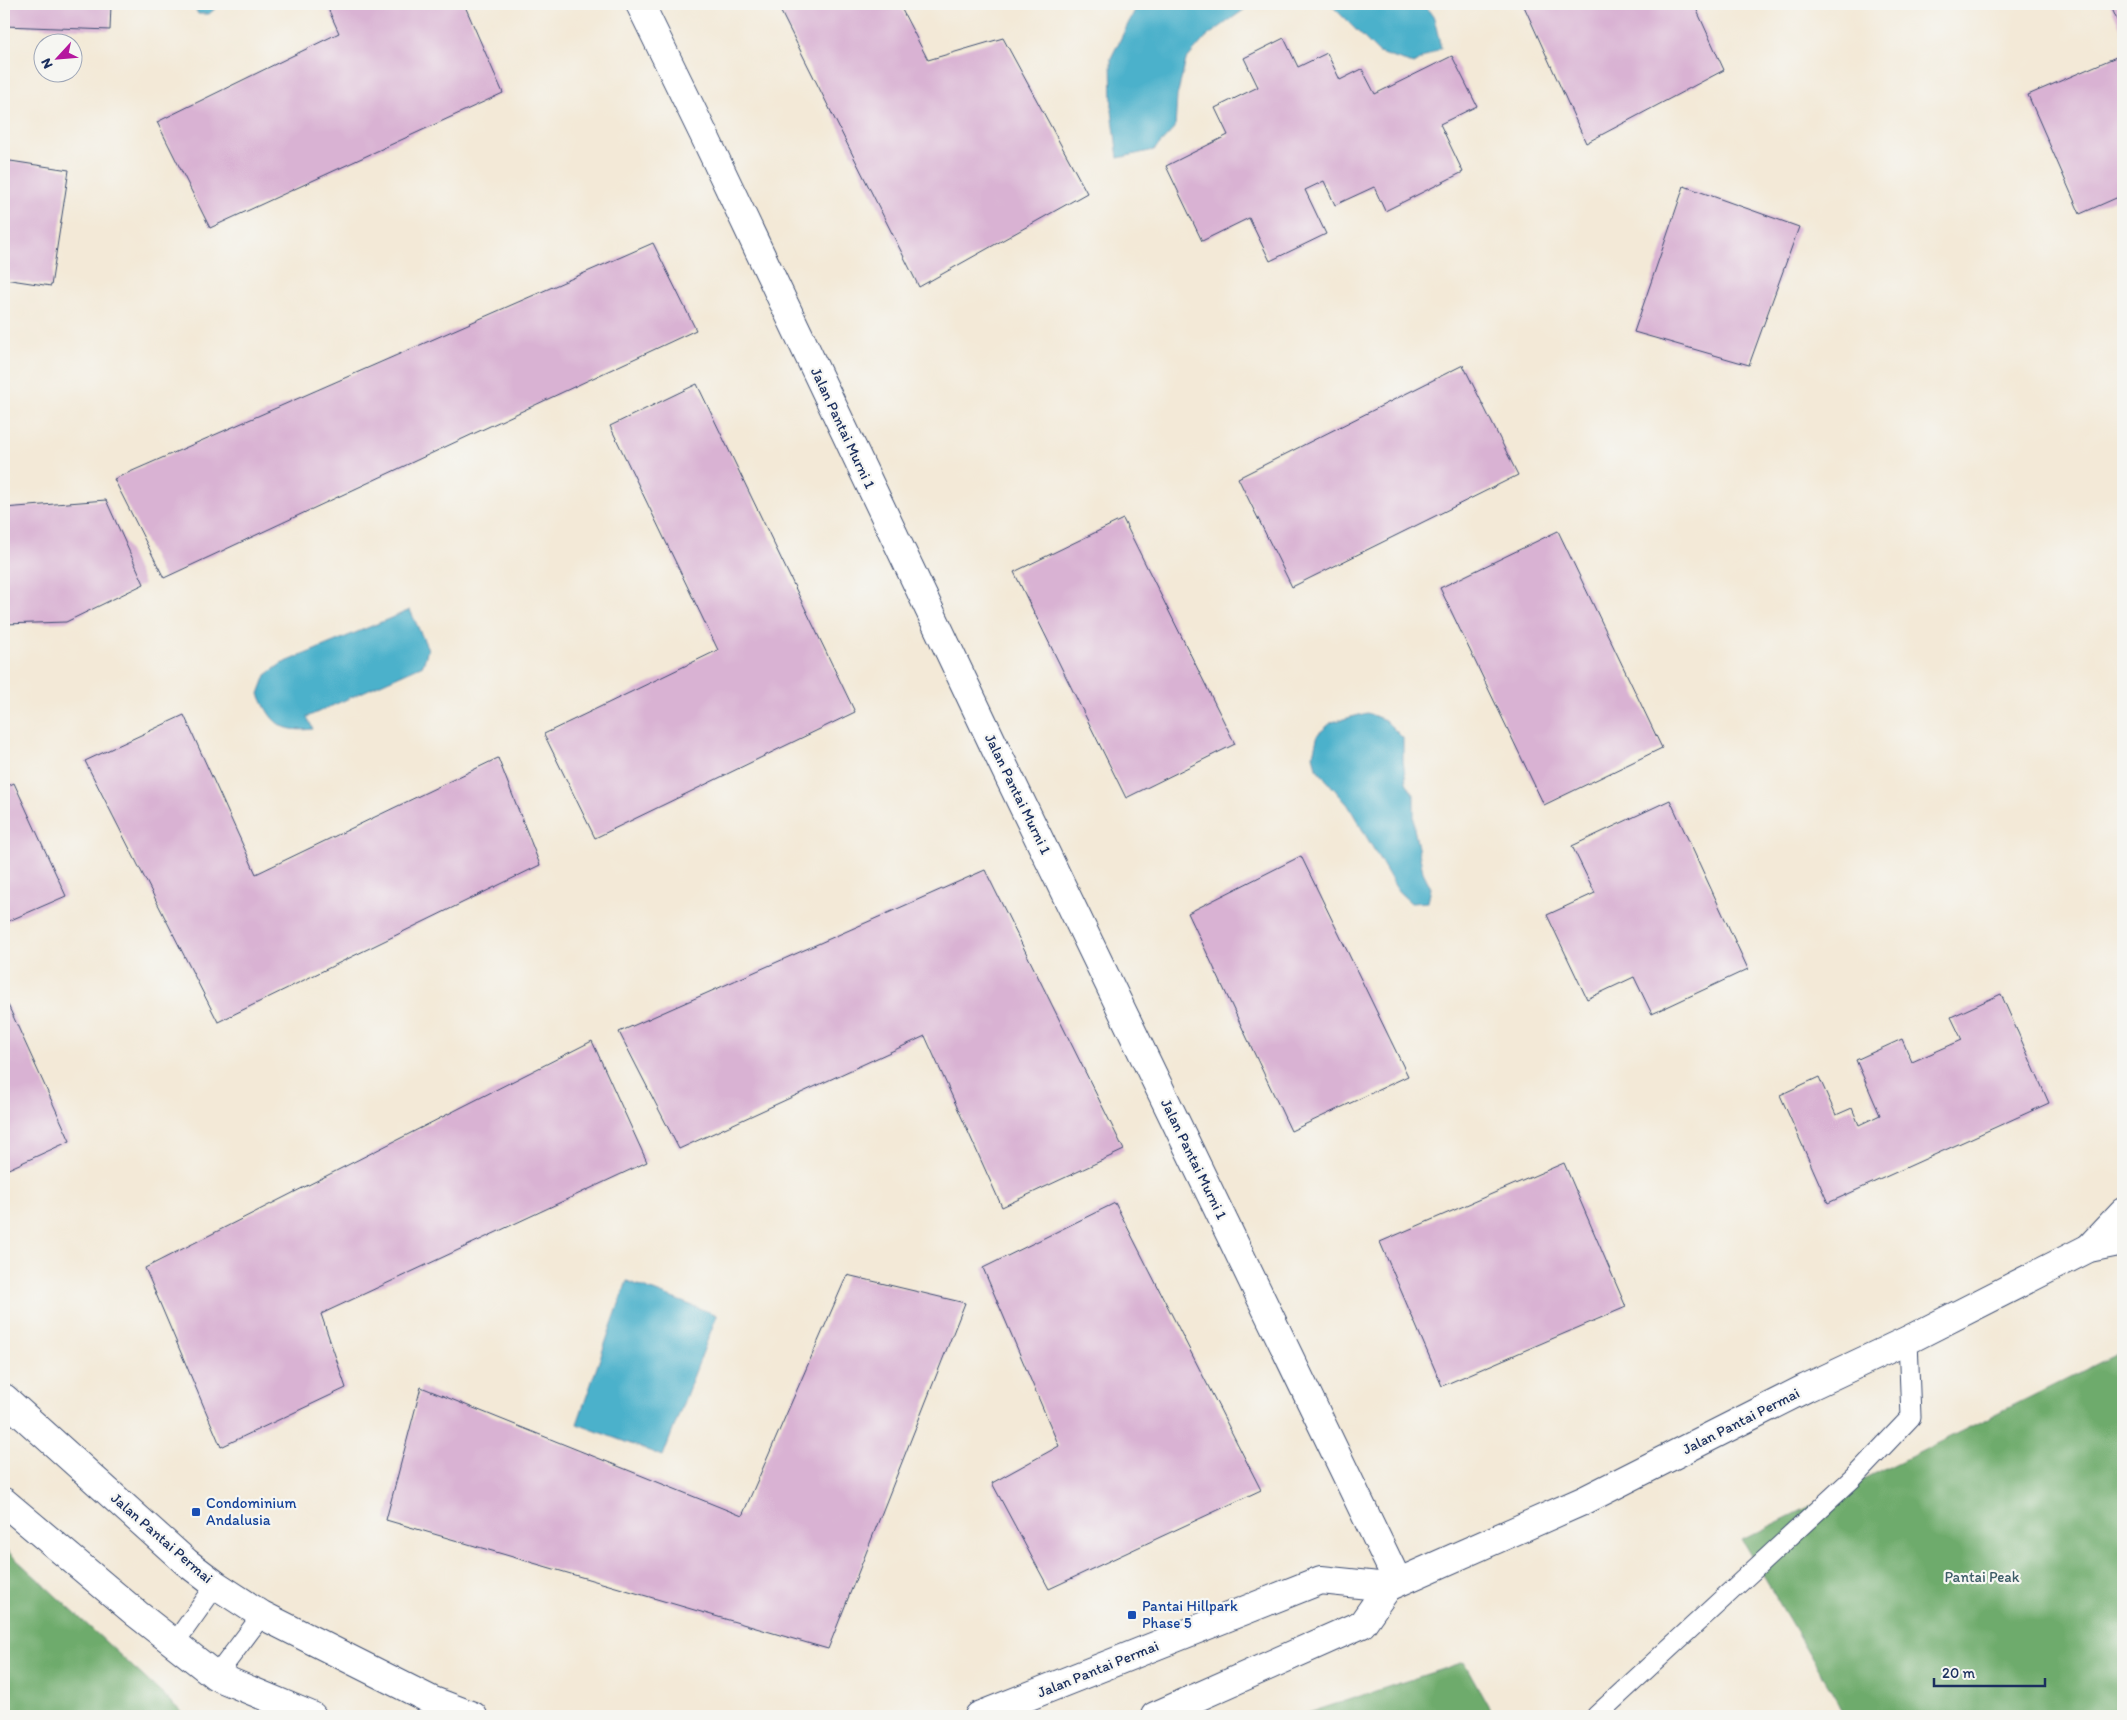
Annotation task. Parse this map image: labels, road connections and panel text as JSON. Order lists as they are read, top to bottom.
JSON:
{
  "streets": {
    "main road": ["Jalan Pantai Murni 1", "Jalan Pantai Permai"]
  },
  "crossings": [
    ["Jalan Pantai Murni 1", "Jalan Pantai Permai"]
  ],
  "parks": ["Pantai Peak"],
  "places": {
    "transit": ["Condominium Andalusia", "Pantai Hillpark Phase 5"]
  },
  "scale_bar": "20 m",
  "north": "bottom left"
}
